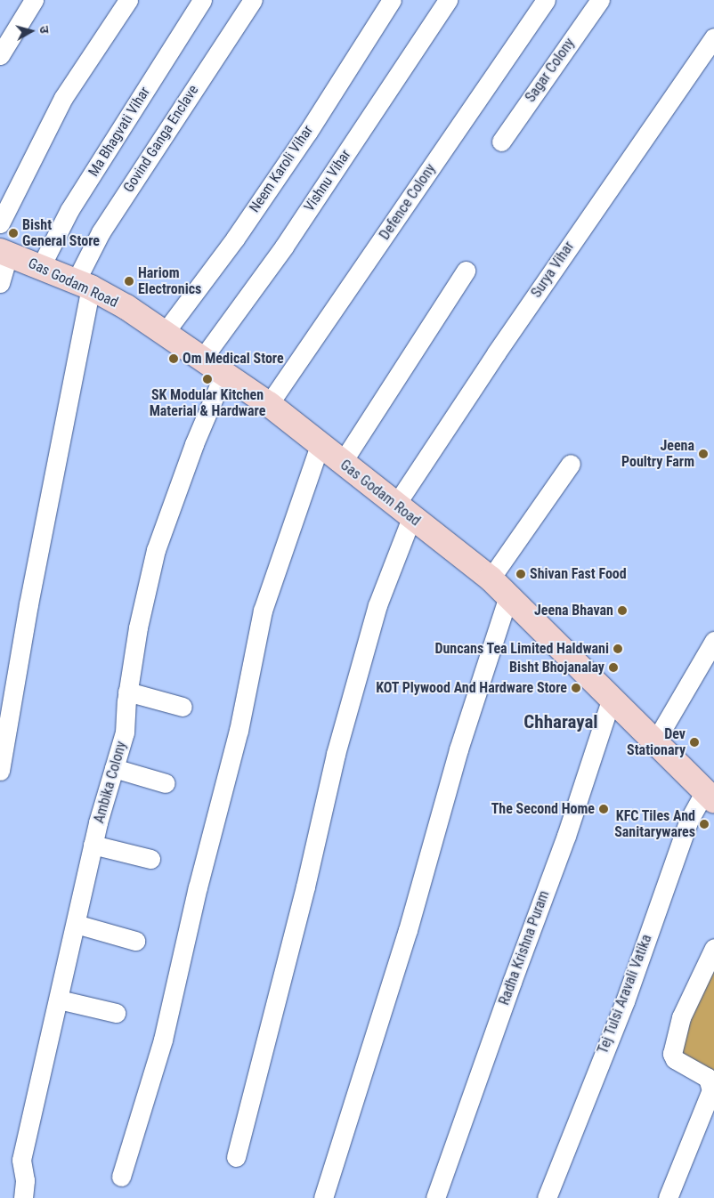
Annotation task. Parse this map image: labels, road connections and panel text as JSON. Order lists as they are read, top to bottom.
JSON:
{
  "streets": {
    "main road": ["Gas Godam Road"],
    "street": [
      "Sagar Colony",
      "Ma Bhagvati Vihar",
      "Govind Ganga Enclave",
      "Neem Karoli Vihar",
      "Vishnu Vihar",
      "Defence Colony",
      "Surya Vihar",
      "Ambika Colony",
      "Radha Krishna Puram",
      "Tej Tulsi Aravali Vatika"
    ]
  },
  "crossings": [
    ["Ma Bhagvati Vihar", "Gas Godam Road"],
    ["Govind Ganga Enclave", "Gas Godam Road"],
    ["Neem Karoli Vihar", "Gas Godam Road"],
    ["Vishnu Vihar", "Gas Godam Road"],
    ["Defence Colony", "Gas Godam Road"],
    ["Surya Vihar", "Gas Godam Road"],
    ["Gas Godam Road", "Ambika Colony"],
    ["Gas Godam Road", "Radha Krishna Puram"],
    ["Gas Godam Road", "Tej Tulsi Aravali Vatika"]
  ],
  "districts": ["Chharayal"],
  "places": [
    "Bisht General Store",
    "Hariom Electronics",
    "Om Medical Store",
    "SK Modular Kitchen Material & Hardware",
    "Jeena Poultry Farm",
    "Shivan Fast Food",
    "Jeena Bhavan",
    "Duncans Tea Limited Haldwani",
    "Bisht Bhojanalay",
    "KOT Plywood And Hardware Store",
    "Dev Stationary",
    "The Second Home",
    "KFC Tiles And Sanitarywares"
  ],
  "north": "right"
}
